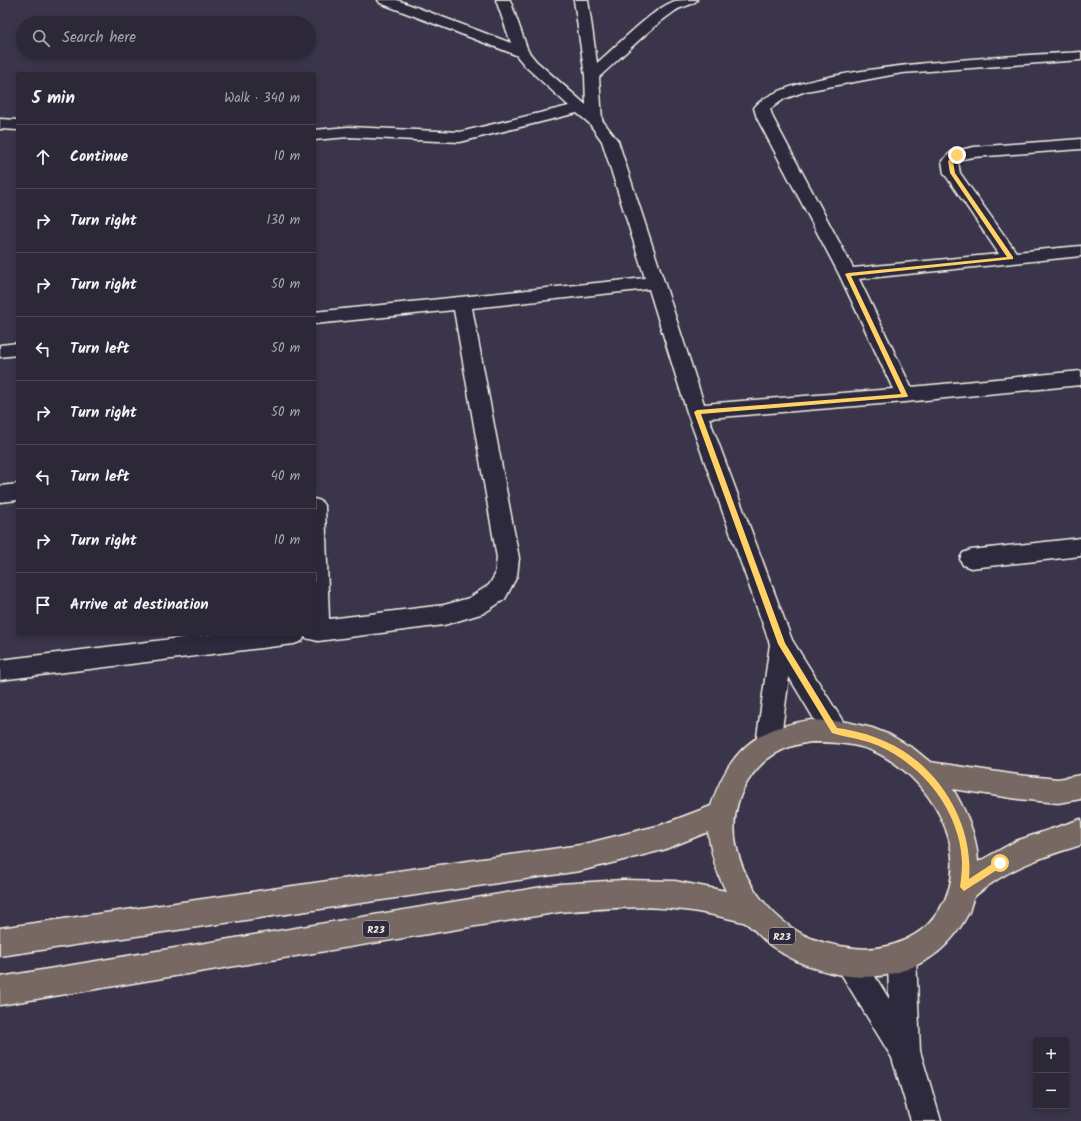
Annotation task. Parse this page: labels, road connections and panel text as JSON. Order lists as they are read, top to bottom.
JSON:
{
  "streets": {
    "main road": ["R23"]
  },
  "page": {
    "search": "Search here",
    "heading": ["5 min", "Walk · 340 m"],
    "list": [
      ["Continue", "10 m"],
      ["Turn right", "130 m"],
      ["Turn right", "50 m"],
      ["Turn left", "50 m"],
      ["Turn right", "50 m"],
      ["Turn left", "40 m"],
      ["Turn right", "10 m"],
      "Arrive at destination"
    ],
    "map_buttons": ["+", "−"]
  }
}
